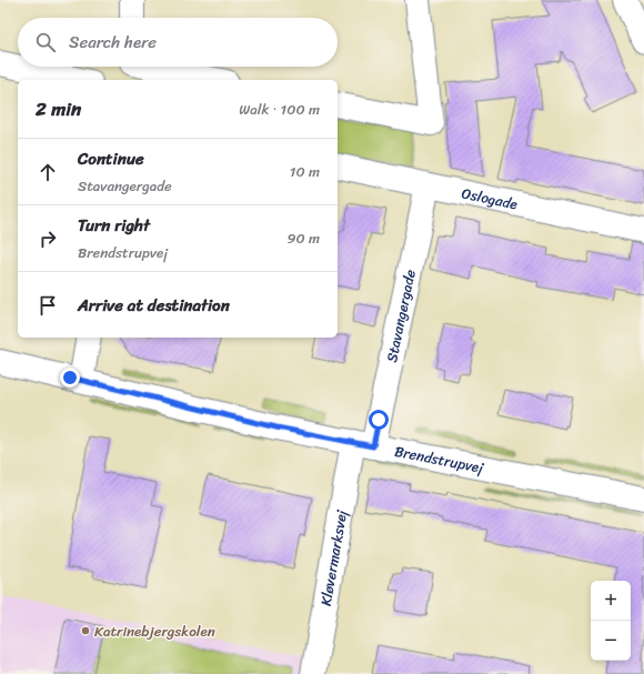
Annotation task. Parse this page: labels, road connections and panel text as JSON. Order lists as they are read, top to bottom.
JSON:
{
  "streets": {
    "street": [
      "Oslogade",
      "Stavangergade",
      "Brendstrupvej",
      "Kløvermarksvej"
    ]
  },
  "crossings": [
    ["Oslogade", "Stavangergade"],
    ["Stavangergade", "Brendstrupvej"],
    ["Stavangergade", "Kløvermarksvej"],
    ["Brendstrupvej", "Kløvermarksvej"]
  ],
  "places": ["Katrinebjergskolen"],
  "page": {
    "search": "Search here",
    "heading": ["2 min", "Walk · 100 m"],
    "list": [
      ["Continue", "Stavangergade", "10 m"],
      ["Turn right", "Brendstrupvej", "90 m"],
      "Arrive at destination"
    ],
    "map_buttons": ["+", "−"]
  }
}
